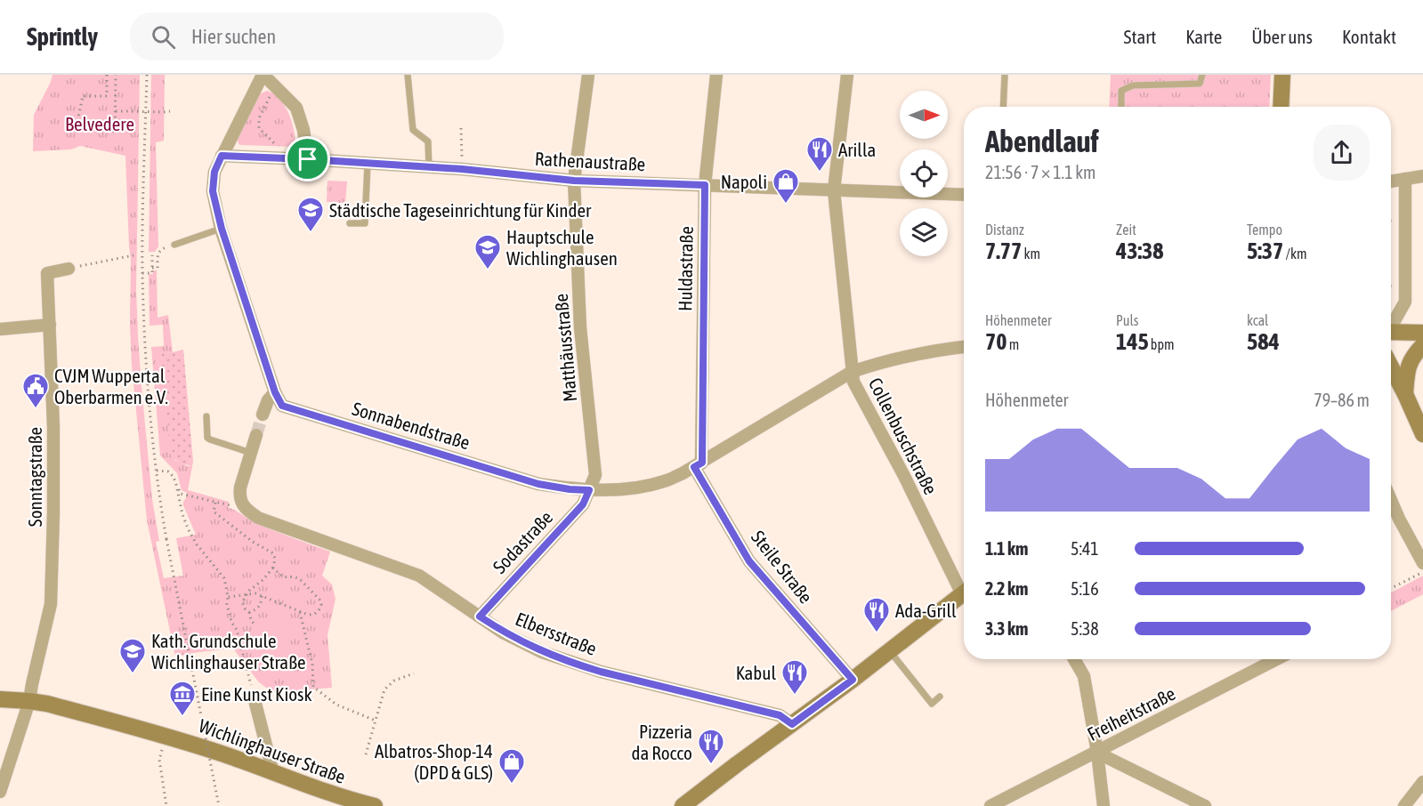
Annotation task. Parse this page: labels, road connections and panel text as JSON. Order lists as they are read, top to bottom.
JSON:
{
  "streets": {
    "street": [
      "Rathenaustraße",
      "Huldastraße",
      "Matthäusstraße",
      "Sonnabendstraße",
      "Collenbuschstraße",
      "Sonntagstraße",
      "Sodastraße",
      "Steile Straße",
      "Elbersstraße",
      "Freiheitstraße",
      "Wichlinghauser Straße"
    ]
  },
  "crossings": [
    ["Rathenaustraße", "Huldastraße"],
    ["Rathenaustraße", "Matthäusstraße"],
    ["Rathenaustraße", "Sonnabendstraße"],
    ["Rathenaustraße", "Collenbuschstraße"],
    ["Huldastraße", "Sonnabendstraße"],
    ["Huldastraße", "Steile Straße"],
    ["Matthäusstraße", "Sonnabendstraße"],
    ["Matthäusstraße", "Sodastraße"],
    ["Sonnabendstraße", "Collenbuschstraße"],
    ["Sonnabendstraße", "Sodastraße"],
    ["Sonnabendstraße", "Steile Straße"],
    ["Sonntagstraße", "Wichlinghauser Straße"],
    ["Sodastraße", "Elbersstraße"]
  ],
  "parks": ["Belvedere"],
  "places": {
    "restaurant": [
      "Arilla",
      "Ada-Grill",
      "Kabul",
      "Pizzeria da Rocco"
    ],
    "shop": ["Napoli", "Albatros-Shop-14 (DPD & GLS)"],
    "school or university": ["Städtische Tageseinrichtung für Kinder", "Hauptschule Wichlinghausen", "Kath. Grundschule Wichlinghauser Straße"],
    "public building": ["CVJM Wuppertal Oberbarmen e.V."],
    "museum": ["Eine Kunst Kiosk"]
  },
  "north": "right",
  "page": {
    "header": "Sprintly",
    "search": "Hier suchen",
    "nav": [
      "Start",
      "Karte",
      "Über uns",
      "Kontakt"
    ],
    "heading": ["Abendlauf", "21:56 · 7 × 1.1 km"],
    "stats": [
      ["Distanz", "7.77 km"],
      ["Zeit", "43:38"],
      ["Tempo", "5:37 /km"],
      ["Höhenmeter", "70 m"],
      ["Puls", "145 bpm"],
      ["kcal", "584"]
    ],
    "chart": ["Höhenmeter", "79–86 m"],
    "list": [
      {
        "name": "1.1 km",
        "note": "5:41"
      },
      {
        "name": "2.2 km",
        "note": "5:16"
      },
      {
        "name": "3.3 km",
        "note": "5:38"
      }
    ]
  }
}
